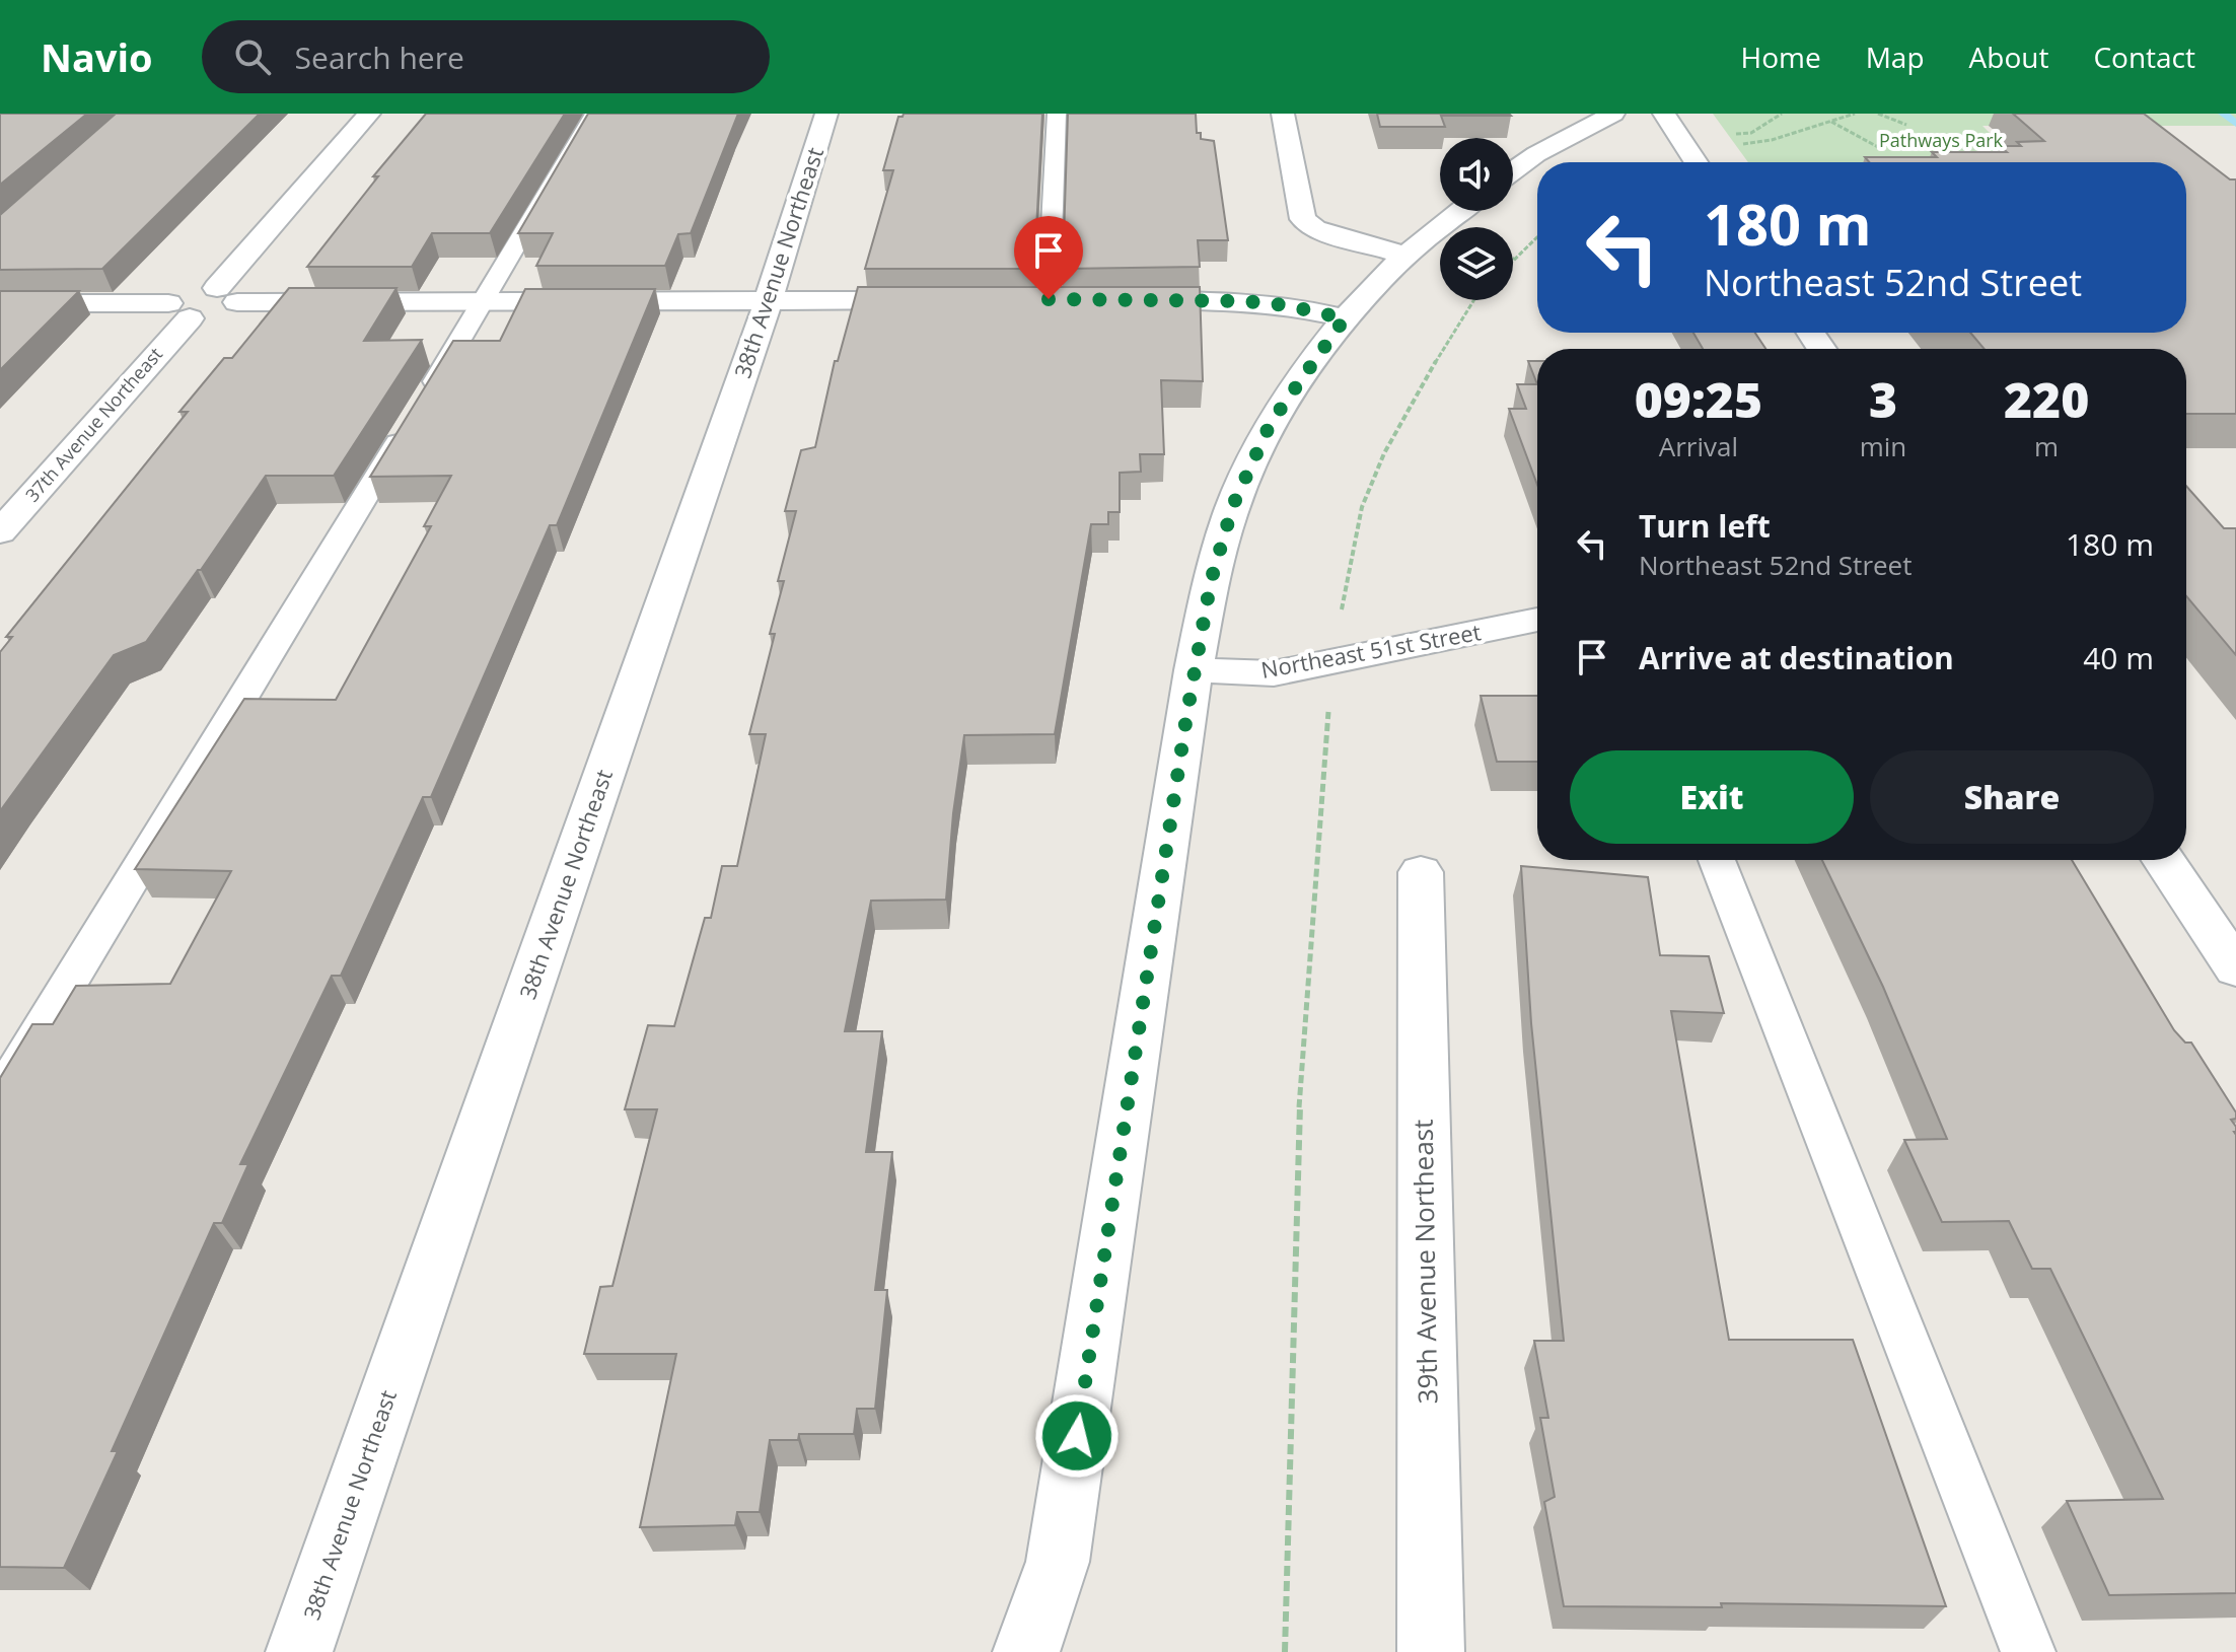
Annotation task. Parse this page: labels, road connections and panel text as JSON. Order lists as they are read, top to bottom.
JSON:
{
  "streets": {
    "street": [
      "38th Avenue Northeast",
      "37th Avenue Northeast",
      "Northeast 51st Street",
      "39th Avenue Northeast"
    ]
  },
  "parks": ["Pathways Park"],
  "page": {
    "header": "Navio",
    "search": "Search here",
    "nav": [
      "Home",
      "Map",
      "About",
      "Contact"
    ],
    "turn": ["180 m", "Northeast 52nd Street"],
    "eta": [
      "09:25",
      "Arrival",
      "3",
      "min",
      "220",
      "m"
    ],
    "list": [
      {
        "name": "Turn left",
        "note": "Northeast 52nd Street",
        "value": "180 m"
      },
      {
        "name": "Arrive at destination",
        "value": "40 m"
      }
    ],
    "buttons": ["Exit", "Share"]
  }
}
